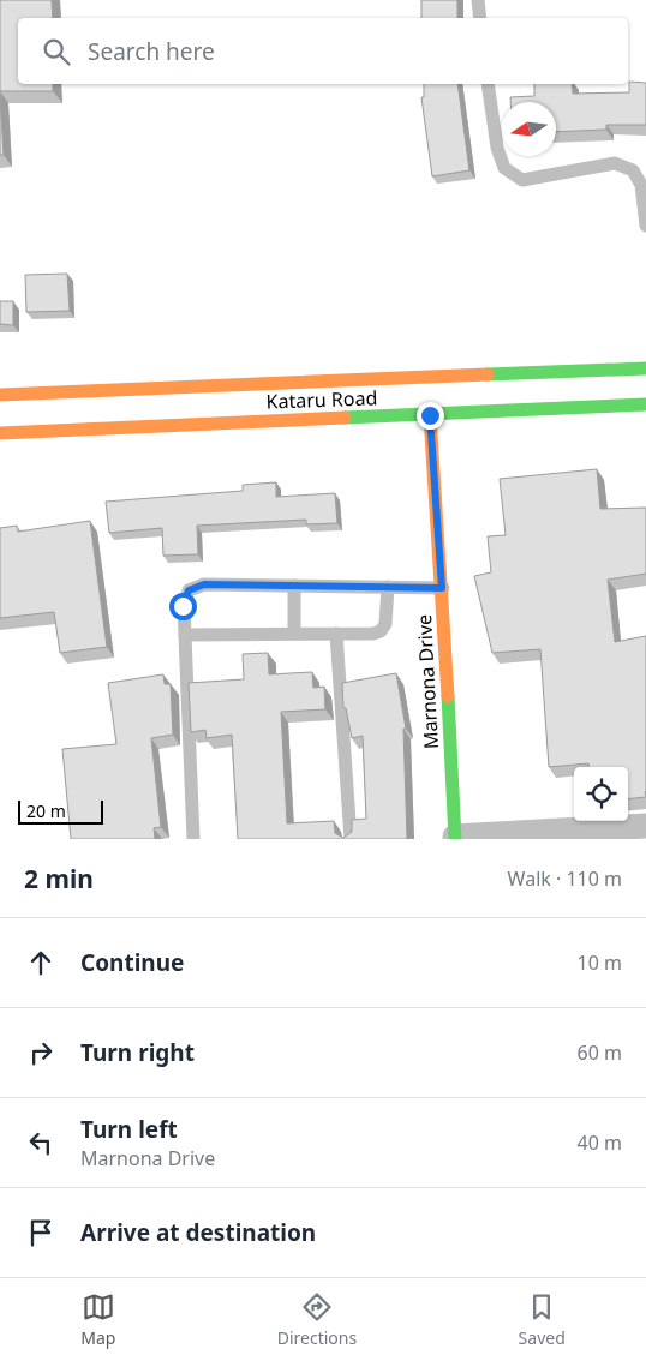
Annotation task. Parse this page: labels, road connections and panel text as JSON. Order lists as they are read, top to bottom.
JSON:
{
  "streets": {
    "street": ["Kataru Road", "Marnona Drive"]
  },
  "crossings": [
    ["Kataru Road", "Marnona Drive"]
  ],
  "scale_bar": "20 m",
  "north": "left",
  "page": {
    "search": "Search here",
    "scale": "20 m",
    "heading": ["2 min", "Walk · 110 m"],
    "list": [
      ["Continue", "10 m"],
      ["Turn right", "60 m"],
      ["Turn left", "Marnona Drive", "40 m"],
      "Arrive at destination"
    ],
    "nav": ["Map", "Directions", "Saved"]
  }
}
